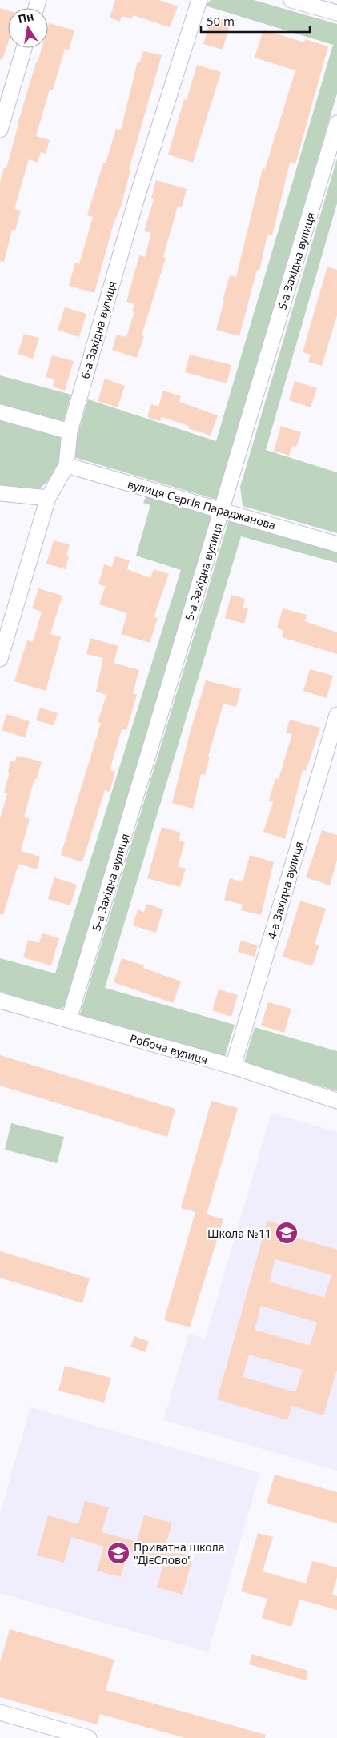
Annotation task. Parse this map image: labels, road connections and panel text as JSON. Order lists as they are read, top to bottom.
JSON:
{
  "streets": {
    "street": [
      "5-а Західна вулиця",
      "6-а Західна вулиця",
      "вулиця Сергія Параджанова",
      "4-а Західна вулиця",
      "Робоча вулиця"
    ]
  },
  "crossings": [
    ["5-а Західна вулиця", "вулиця Сергія Параджанова"],
    ["5-а Західна вулиця", "Робоча вулиця"],
    ["6-а Західна вулиця", "вулиця Сергія Параджанова"],
    ["4-а Західна вулиця", "Робоча вулиця"]
  ],
  "places": {
    "school or university": ["Школа №11", "Приватна школа \"ДієСлово\""]
  },
  "scale_bar": "50 m",
  "north": "top"
}
